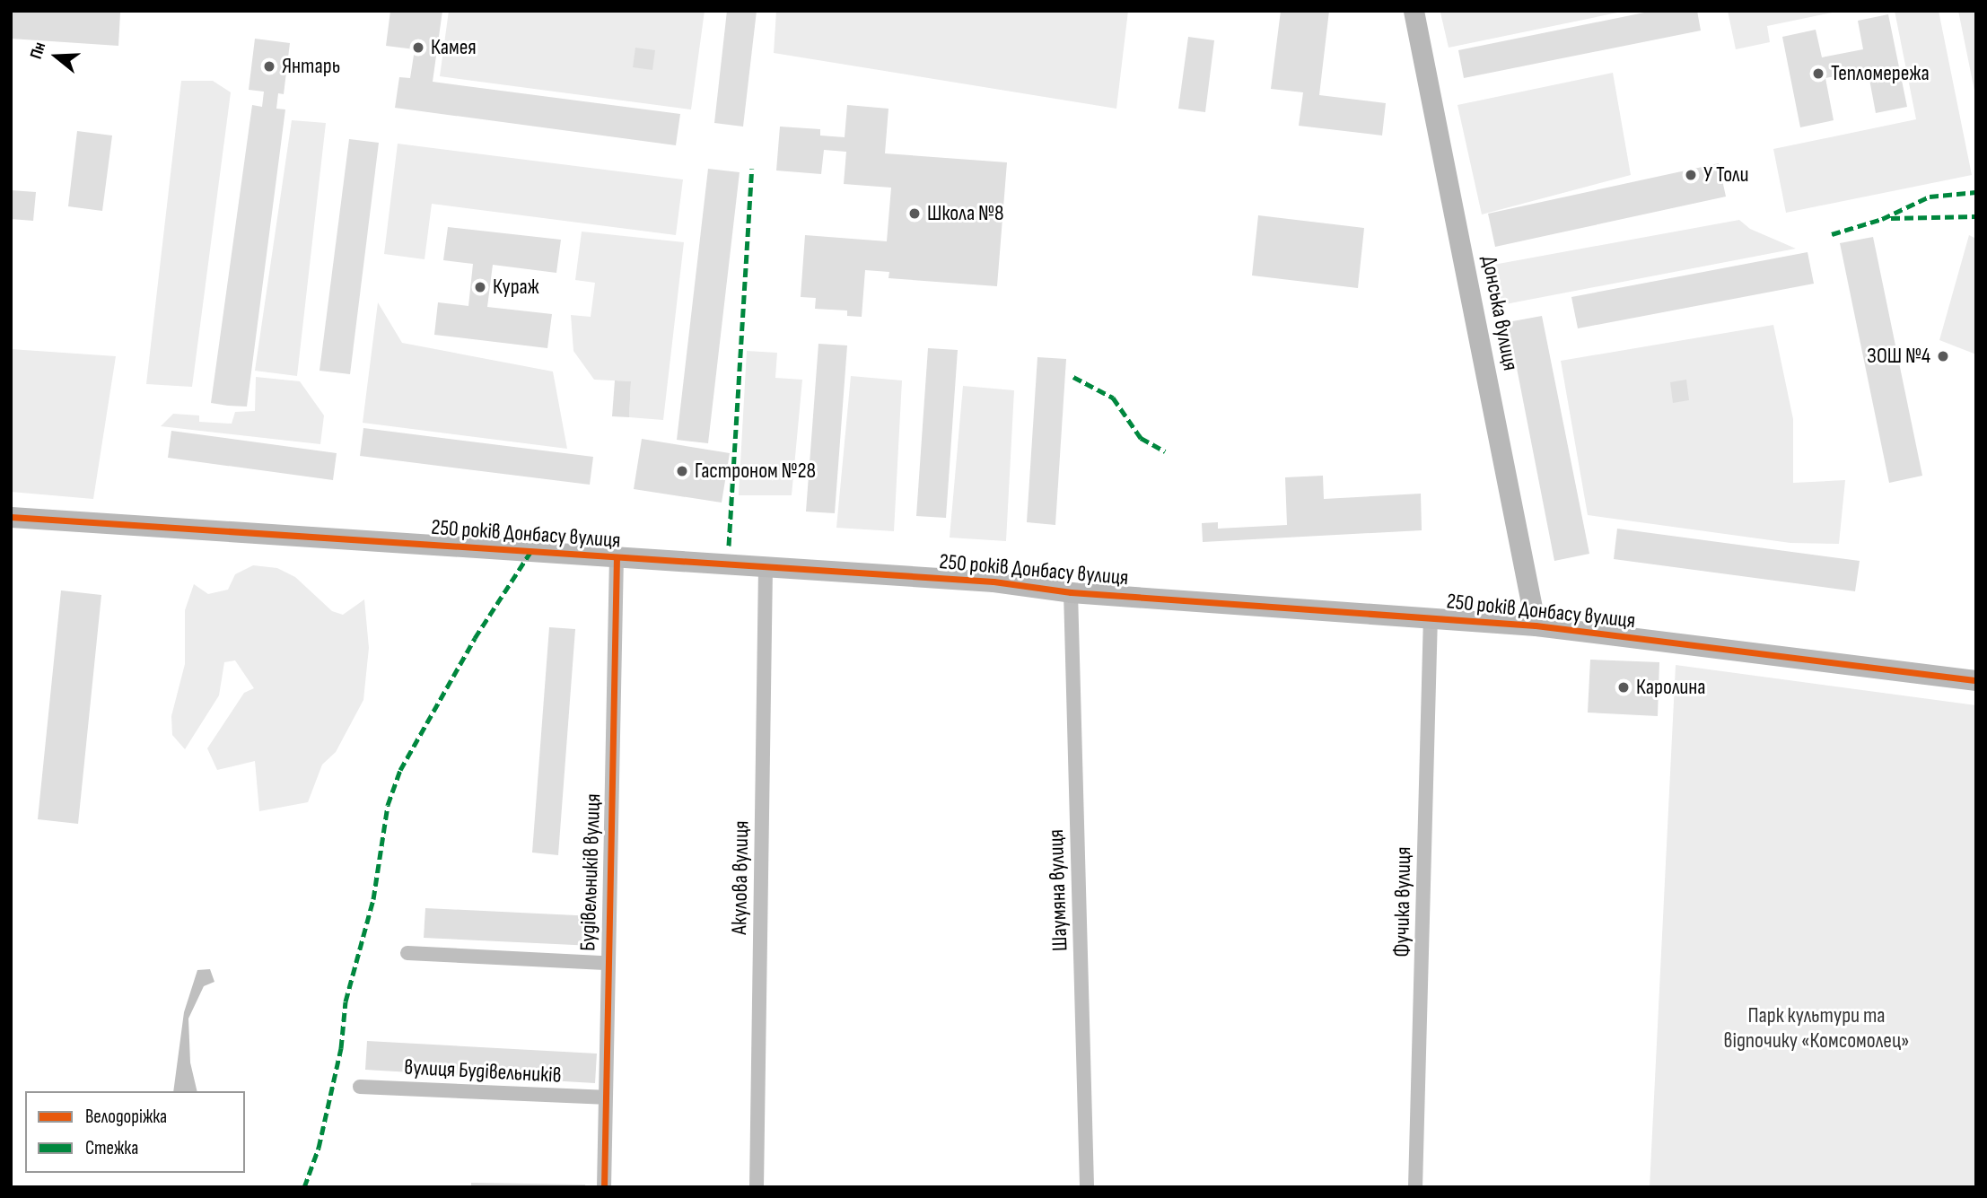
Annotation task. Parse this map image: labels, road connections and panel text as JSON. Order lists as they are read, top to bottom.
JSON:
{
  "streets": {
    "street": [
      "Донська вулиця",
      "250 років Донбасу вулиця",
      "Будівельників вулиця",
      "Акулова вулиця",
      "Шаумяна вулиця",
      "Фучика вулиця",
      "вулиця Будівельників"
    ]
  },
  "crossings": [
    ["Донська вулиця", "250 років Донбасу вулиця"],
    ["250 років Донбасу вулиця", "Будівельників вулиця"],
    ["250 років Донбасу вулиця", "Акулова вулиця"],
    ["250 років Донбасу вулиця", "Шаумяна вулиця"],
    ["250 років Донбасу вулиця", "Фучика вулиця"],
    ["Будівельників вулиця", "вулиця Будівельників"]
  ],
  "parks": ["Парк культури та відпочику «Комсомолец»"],
  "places": [
    "Камея",
    "Янтарь",
    "Тепломережа",
    "У Толи",
    "Школа №8",
    "Кураж",
    "ЗОШ №4",
    "Гастроном №28",
    "Каролина"
  ],
  "legend": ["Велодоріжка", "Стежка"],
  "north": "left"
}
